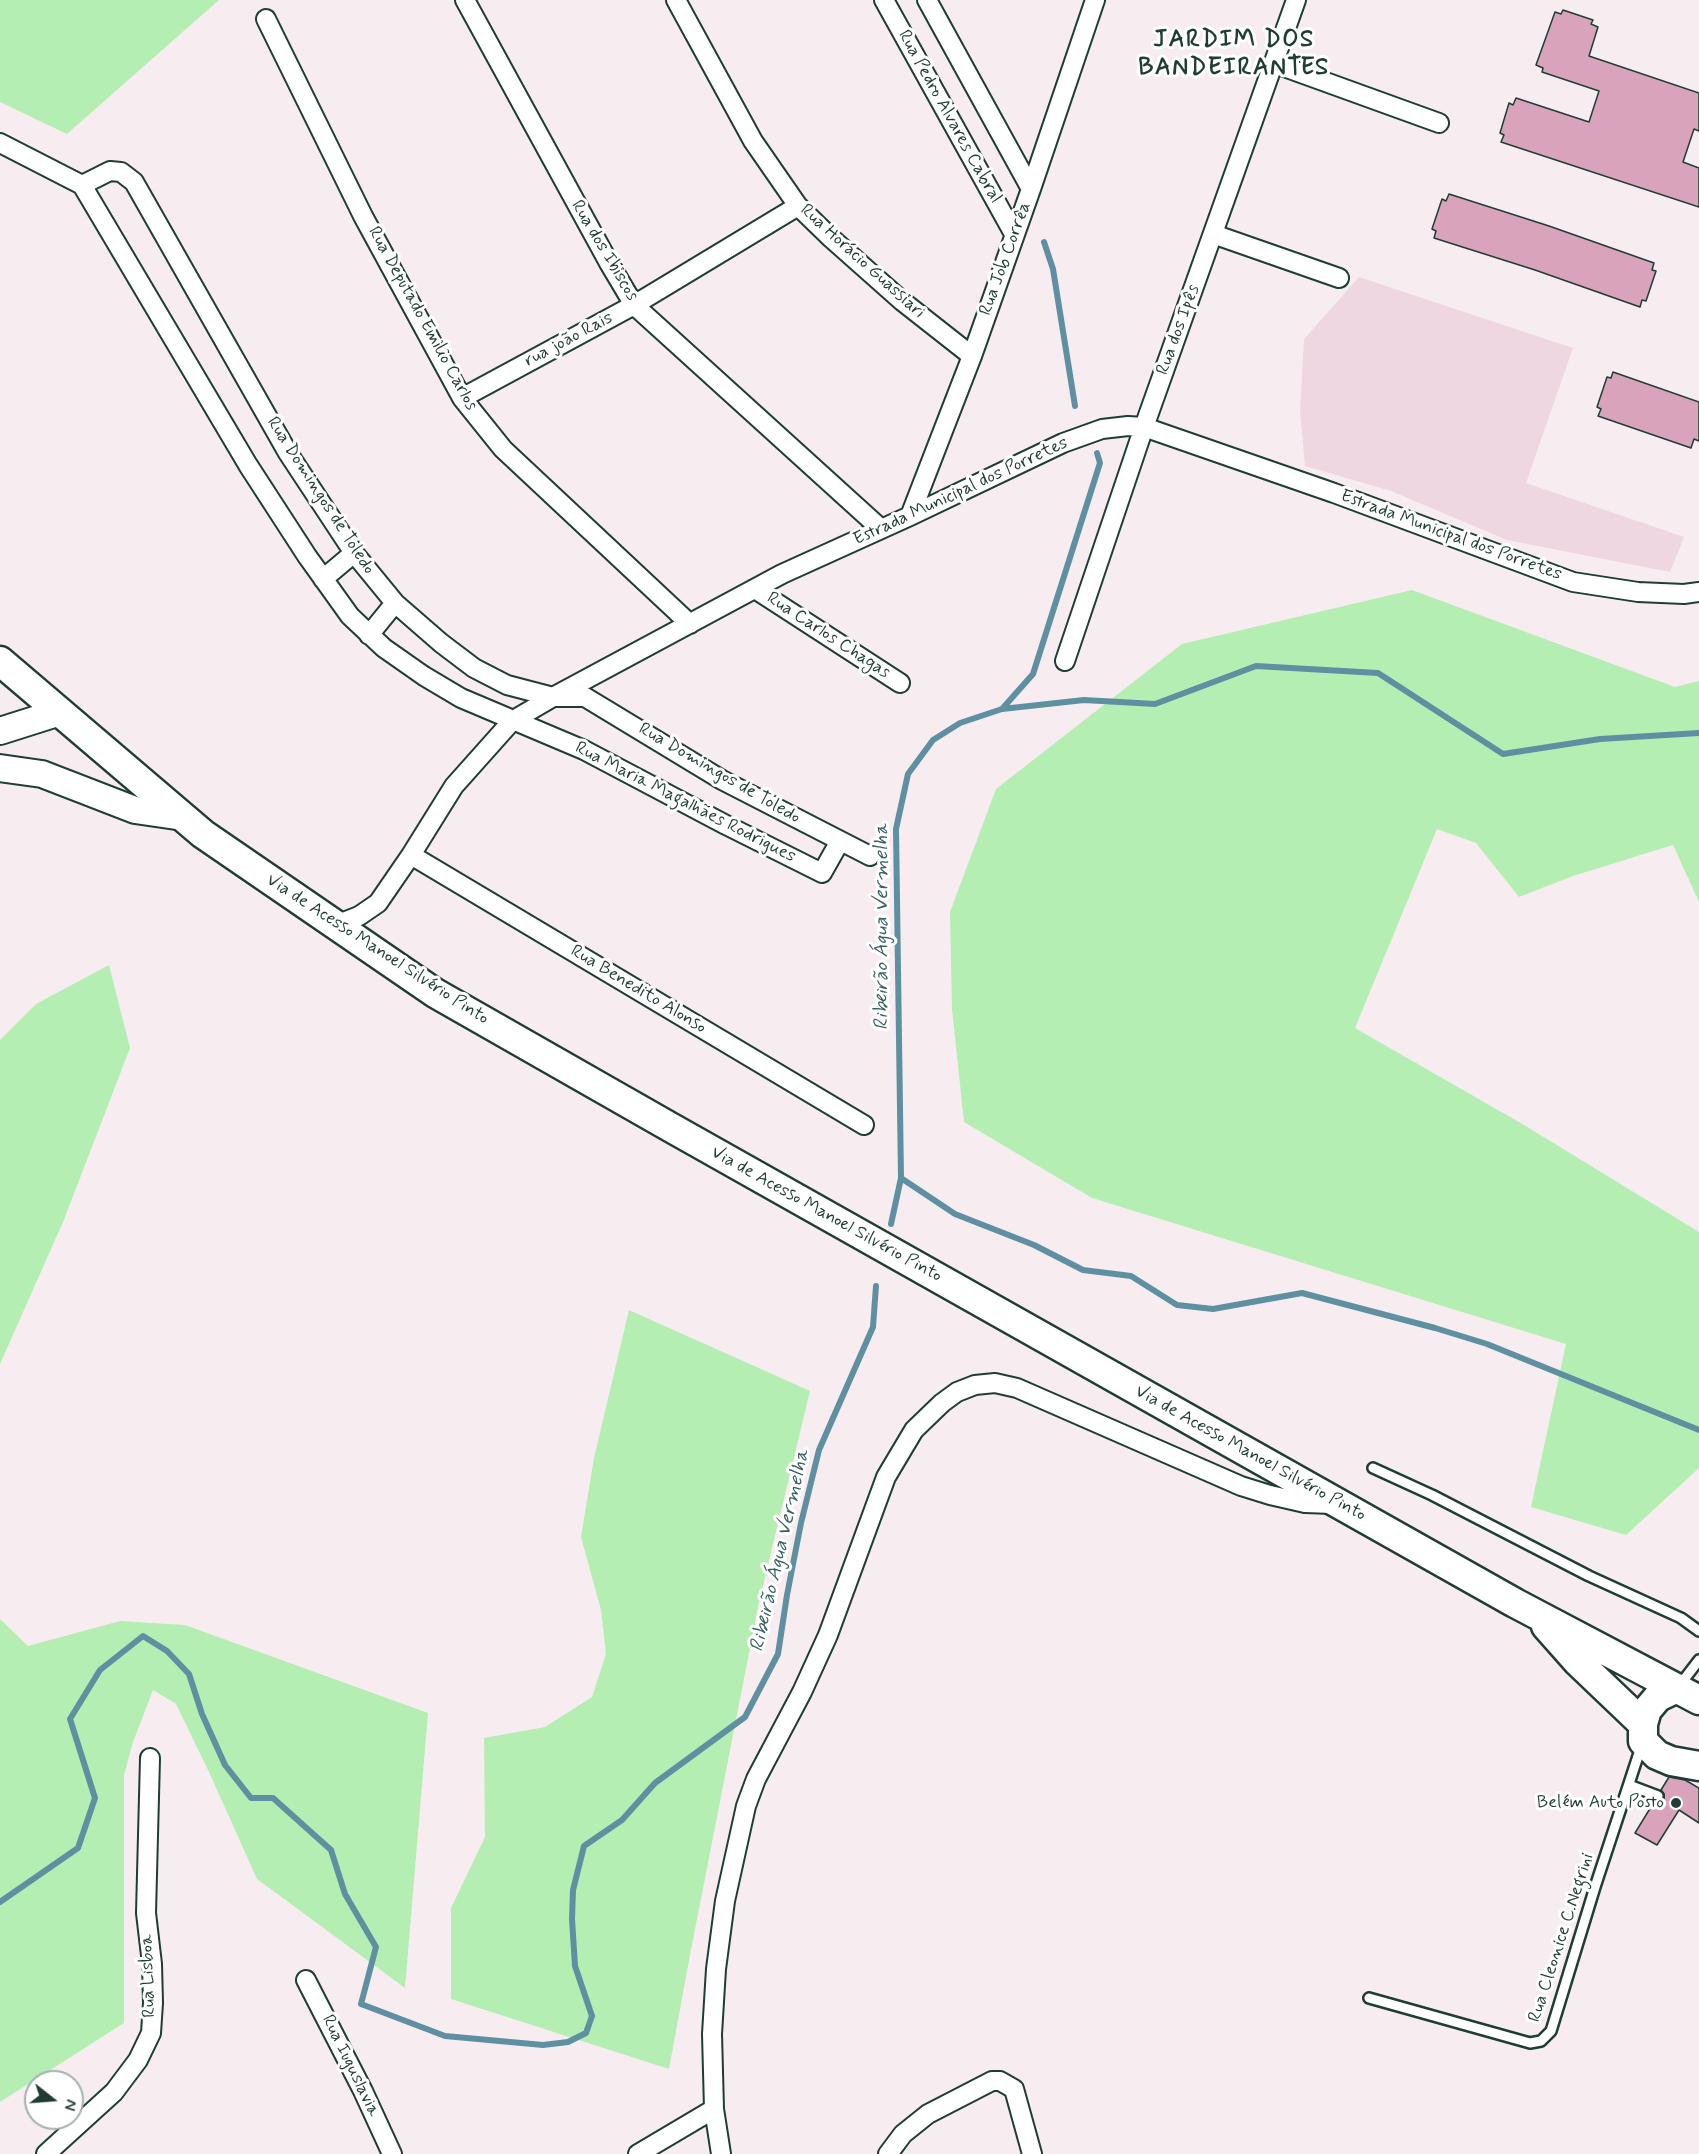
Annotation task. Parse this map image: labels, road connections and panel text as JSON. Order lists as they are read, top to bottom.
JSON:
{
  "streets": {
    "main road": ["Via de Acesso Manoel Silvério Pinto"],
    "street": [
      "Rua Pedro Alvares Cabral",
      "Rua dos Ibiscos",
      "Rua Job Corrêa",
      "Rua Horácio Guassiari",
      "Rua Deputado Emilio Carlos",
      "Rua dos Ipês",
      "rua joão Rais",
      "Estrada Municipal dos Porretes",
      "Rua Domingos de Toledo",
      "Rua Carlos Chagas",
      "Rua Maria Magalhães Rodrigues",
      "Rua Benedito Alonso",
      "Rua Lisboa",
      "Rua Iuguslavia"
    ],
    "lane": ["Rua Cleonice C.Negrini"]
  },
  "crossings": [
    ["Rua Pedro Alvares Cabral", "Rua Job Corrêa"],
    ["Rua dos Ibiscos", "rua joão Rais"],
    ["Rua dos Ibiscos", "Estrada Municipal dos Porretes"],
    ["Rua Job Corrêa", "Rua Horácio Guassiari"],
    ["Rua Job Corrêa", "Estrada Municipal dos Porretes"],
    ["Rua Horácio Guassiari", "rua joão Rais"],
    ["Rua Deputado Emilio Carlos", "rua joão Rais"],
    ["Rua Deputado Emilio Carlos", "Estrada Municipal dos Porretes"],
    ["Rua dos Ipês", "Estrada Municipal dos Porretes"],
    ["Estrada Municipal dos Porretes", "Rua Domingos de Toledo"],
    ["Estrada Municipal dos Porretes", "Rua Carlos Chagas"],
    ["Estrada Municipal dos Porretes", "Rua Maria Magalhães Rodrigues"],
    ["Estrada Municipal dos Porretes", "Via de Acesso Manoel Silvério Pinto"],
    ["Estrada Municipal dos Porretes", "Rua Benedito Alonso"],
    ["Rua Domingos de Toledo", "Rua Maria Magalhães Rodrigues"]
  ],
  "districts": ["JARDIM DOS BANDEIRANTES"],
  "water": ["Ribeirão Água Vermelha"],
  "places": ["Belém Auto Posto"],
  "north": "right"
}
